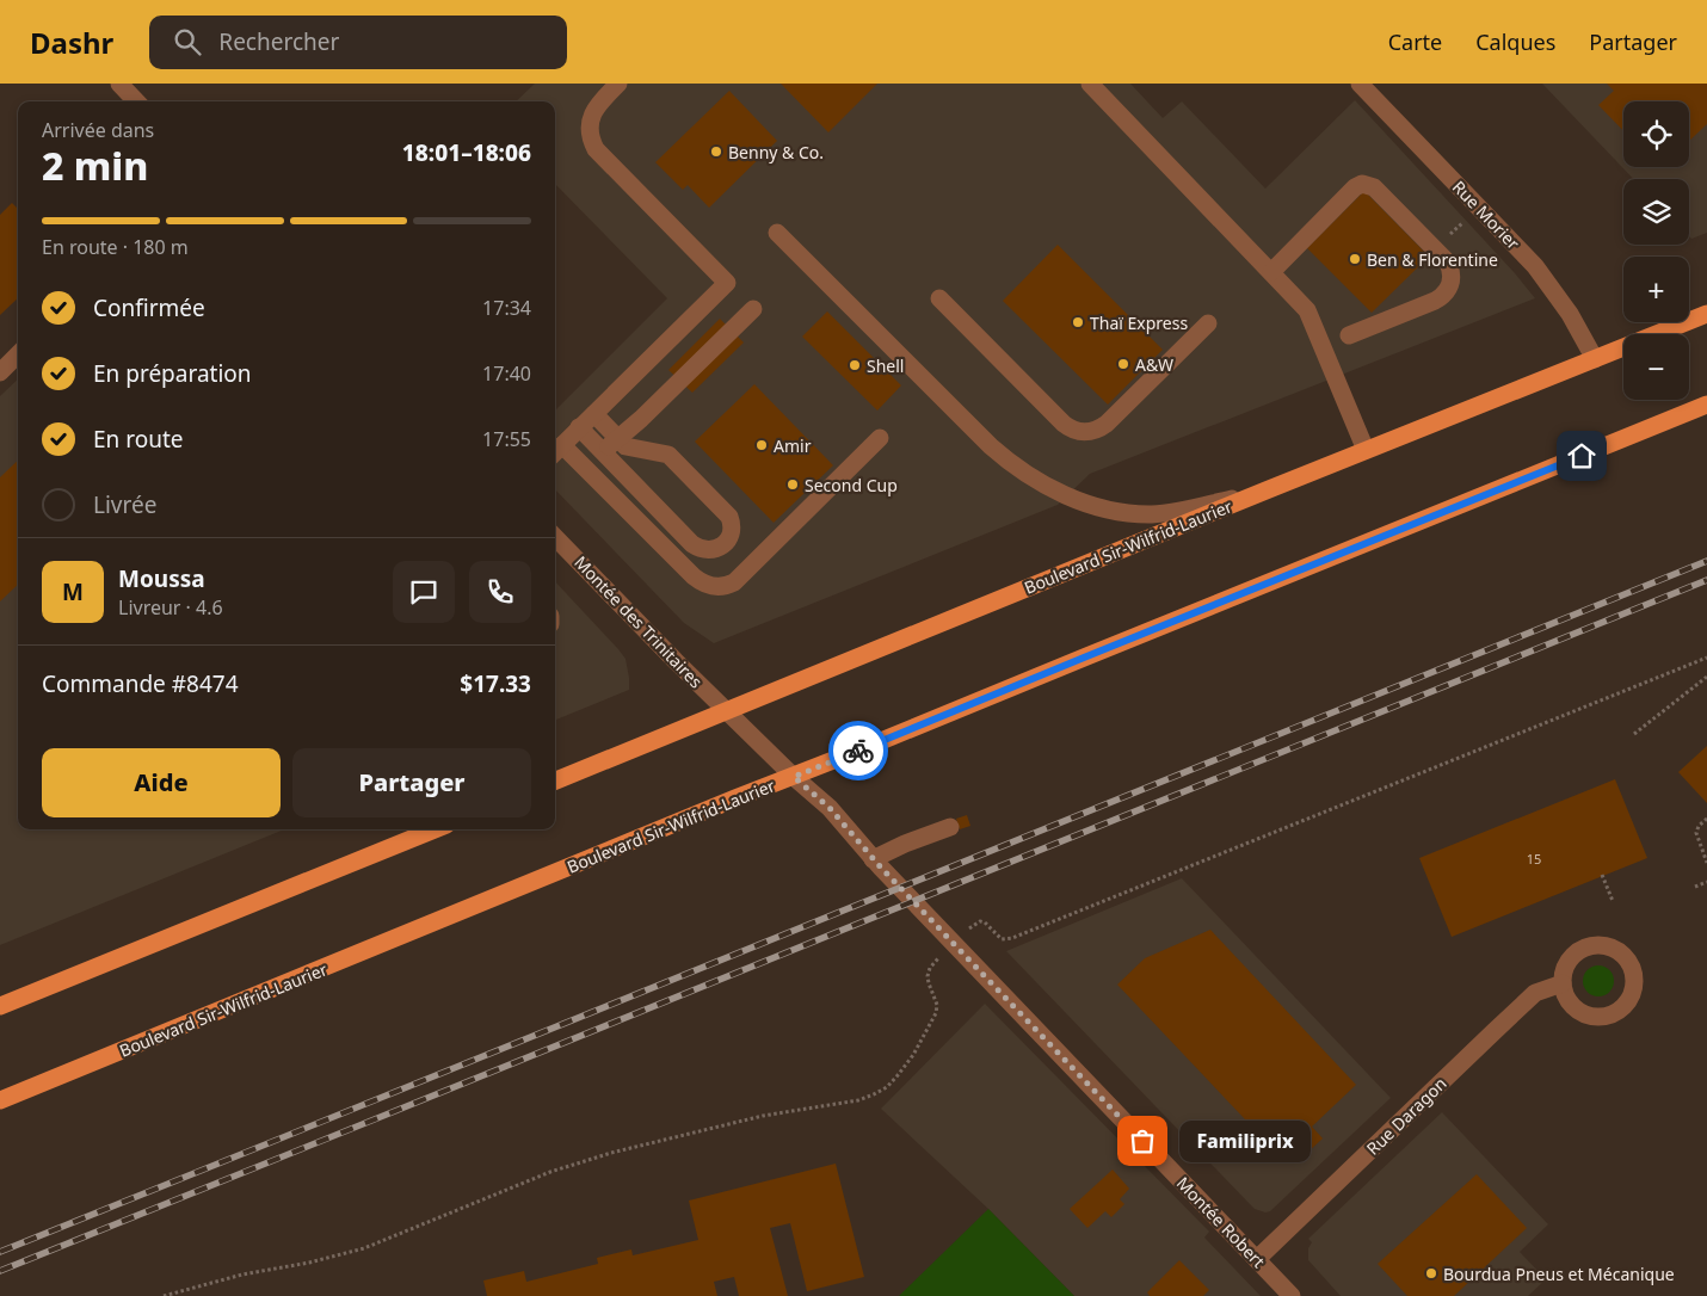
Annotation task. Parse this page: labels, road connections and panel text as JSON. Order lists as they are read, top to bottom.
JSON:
{
  "streets": {
    "main road": ["Boulevard Sir-Wilfrid-Laurier"],
    "street": [
      "Rue Morier",
      "Montée des Trinitaires",
      "Rue Daragon",
      "Montée Robert"
    ]
  },
  "crossings": [
    ["Rue Morier", "Boulevard Sir-Wilfrid-Laurier"],
    ["Boulevard Sir-Wilfrid-Laurier", "Montée des Trinitaires"],
    ["Boulevard Sir-Wilfrid-Laurier", "Montée Robert"],
    ["Montée des Trinitaires", "Montée Robert"],
    ["Rue Daragon", "Montée Robert"]
  ],
  "places": [
    "Benny & Co.",
    "Ben & Florentine",
    "Thaï Express",
    "A&W",
    "Shell",
    "Amir",
    "Second Cup",
    "Familiprix",
    "Bourdua Pneus et Mécanique"
  ],
  "house_numbers": ["15"],
  "page": {
    "header": "Dashr",
    "search": "Rechercher",
    "nav": ["Carte", "Calques", "Partager"],
    "map_buttons": ["+", "−"],
    "heading": ["2 min", "Arrivée dans", "18:01–18:06"],
    "panel": [
      "Moussa",
      "Livreur · 4.6",
      "Commande #8474",
      "$17.33"
    ],
    "bar": "En route · 180 m",
    "list": [
      ["Confirmée", "17:34"],
      ["En préparation", "17:40"],
      ["En route", "17:55"],
      "Livrée"
    ],
    "round": "M",
    "buttons": ["Aide", "Partager"],
    "bubble": "Familiprix"
  }
}
